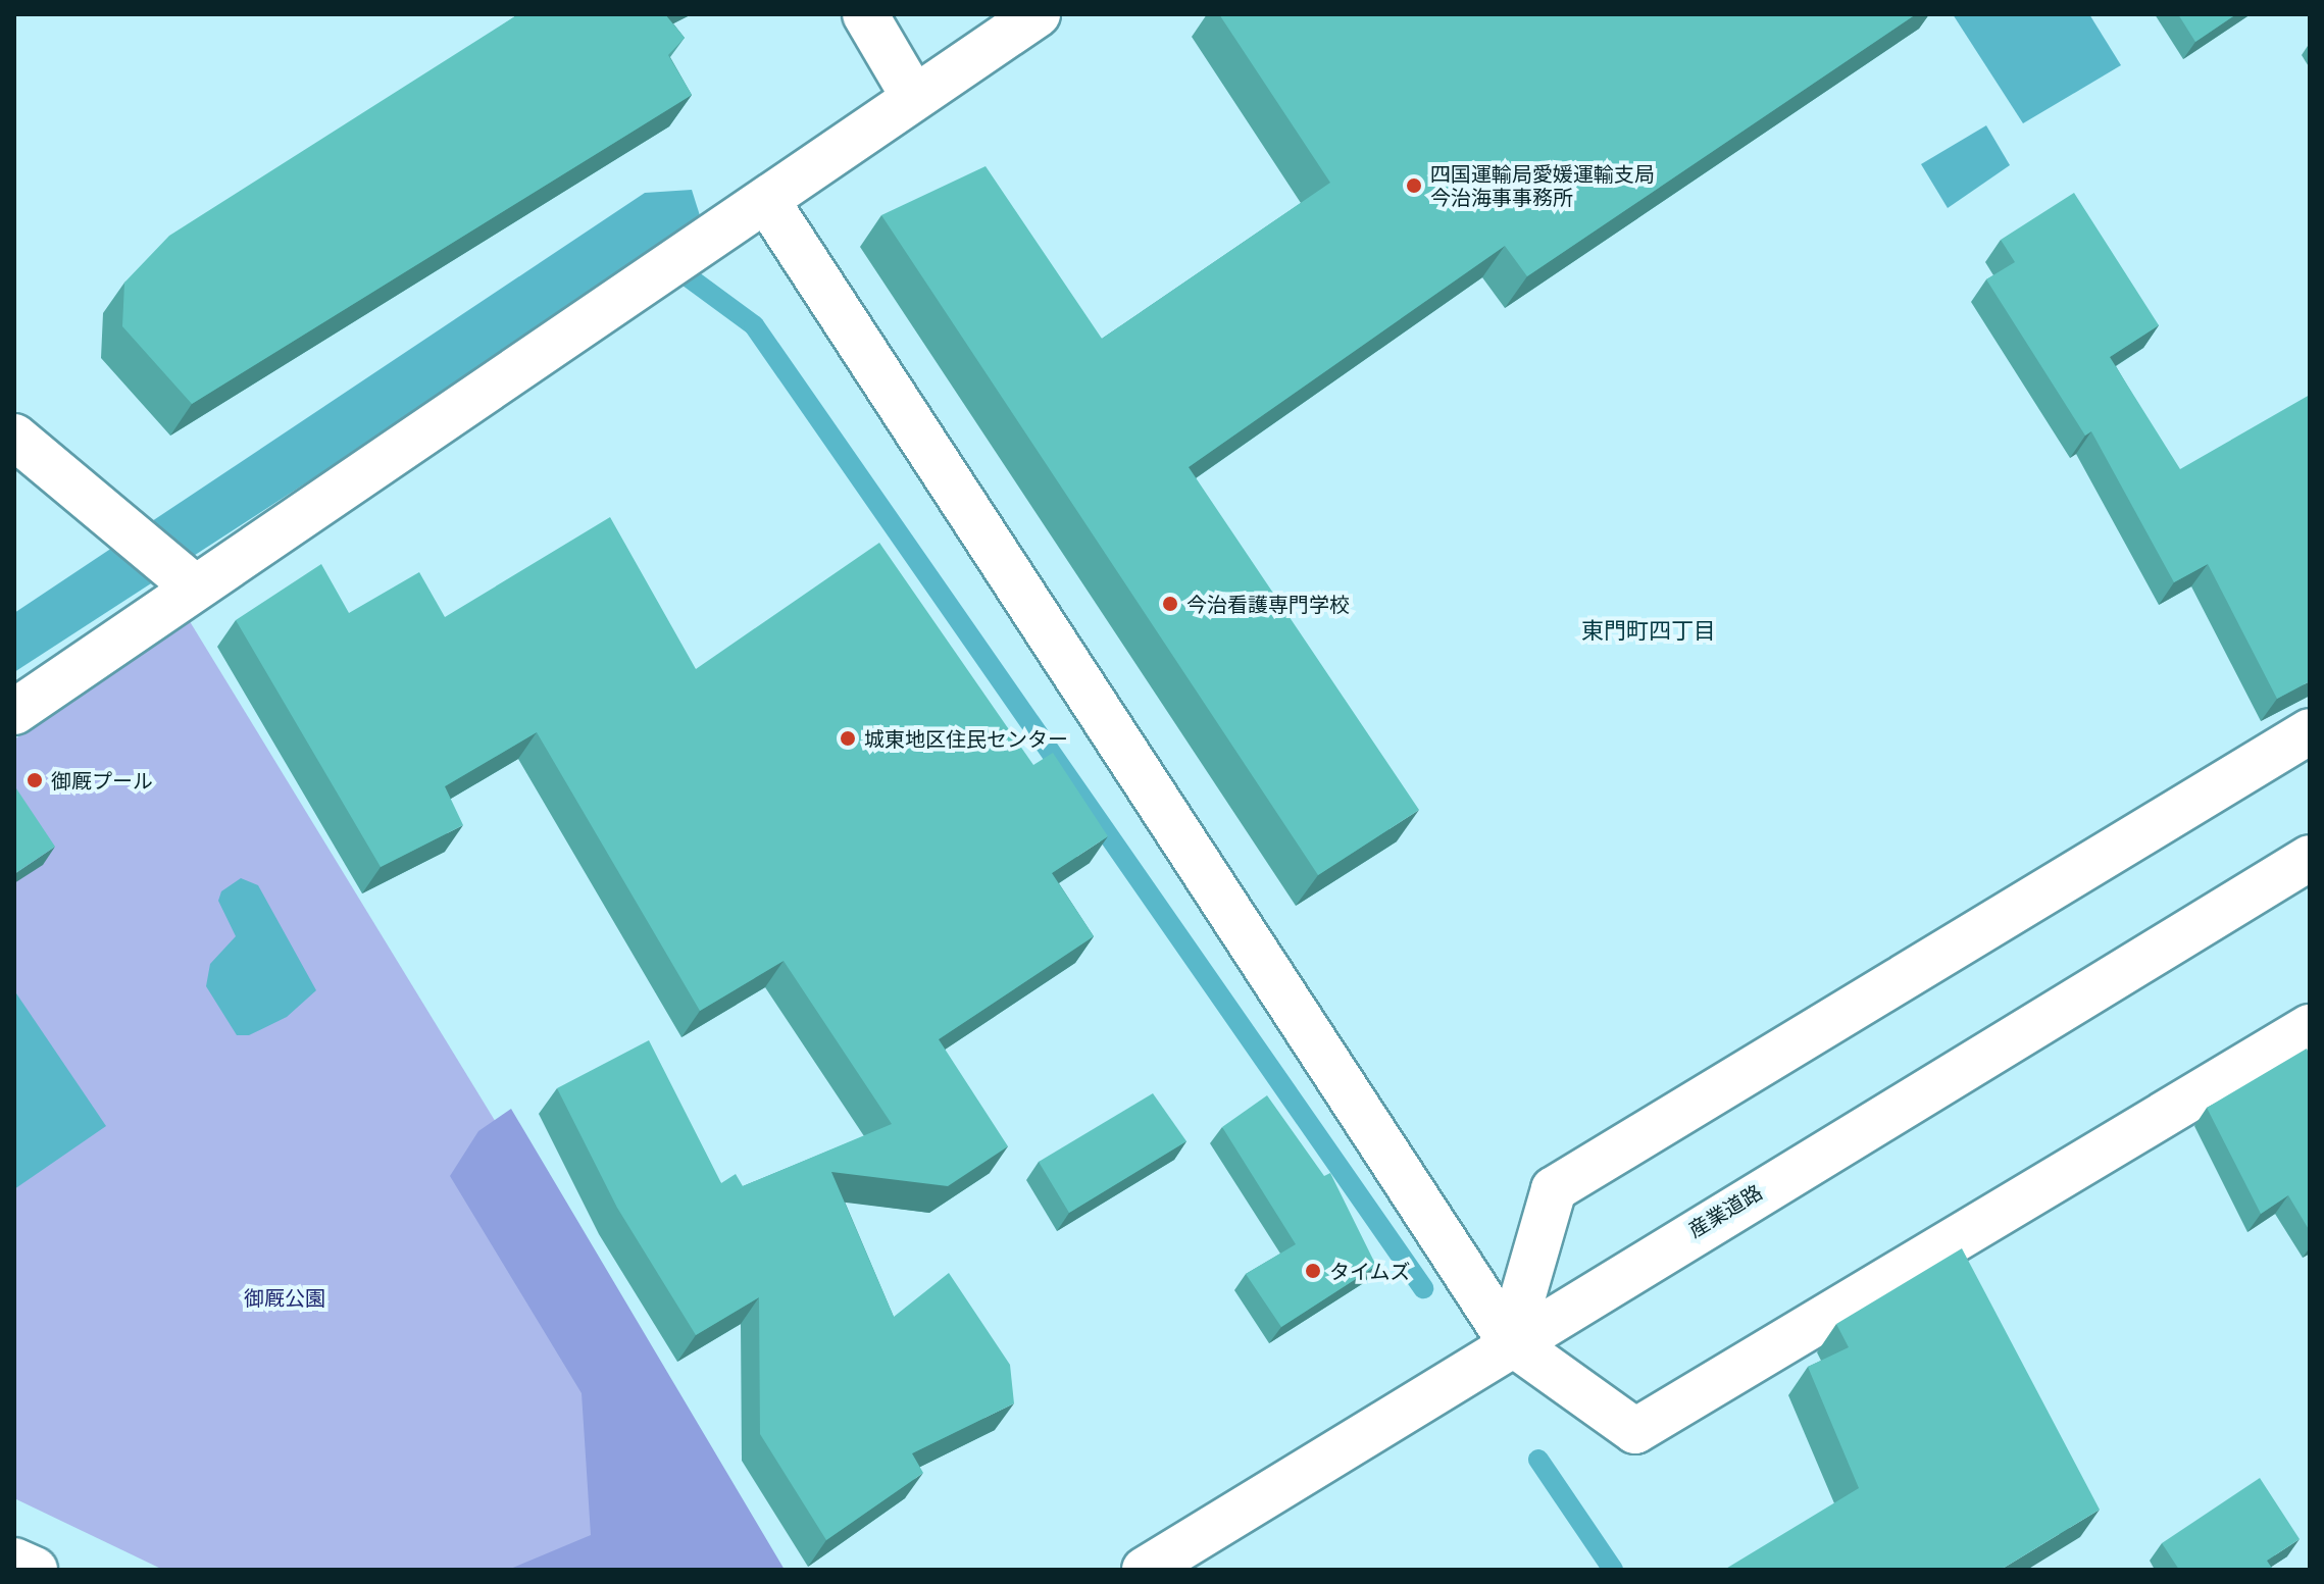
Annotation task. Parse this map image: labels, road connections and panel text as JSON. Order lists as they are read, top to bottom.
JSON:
{
  "streets": {
    "street": ["産業道路"]
  },
  "districts": ["東門町四丁目"],
  "parks": ["御厩公園"],
  "places": [
    "四国運輸局愛媛運輸支局 今治海事事務所",
    "今治看護専門学校",
    "城東地区住民センター",
    "御厩プール",
    "タイムズ"
  ]
}
